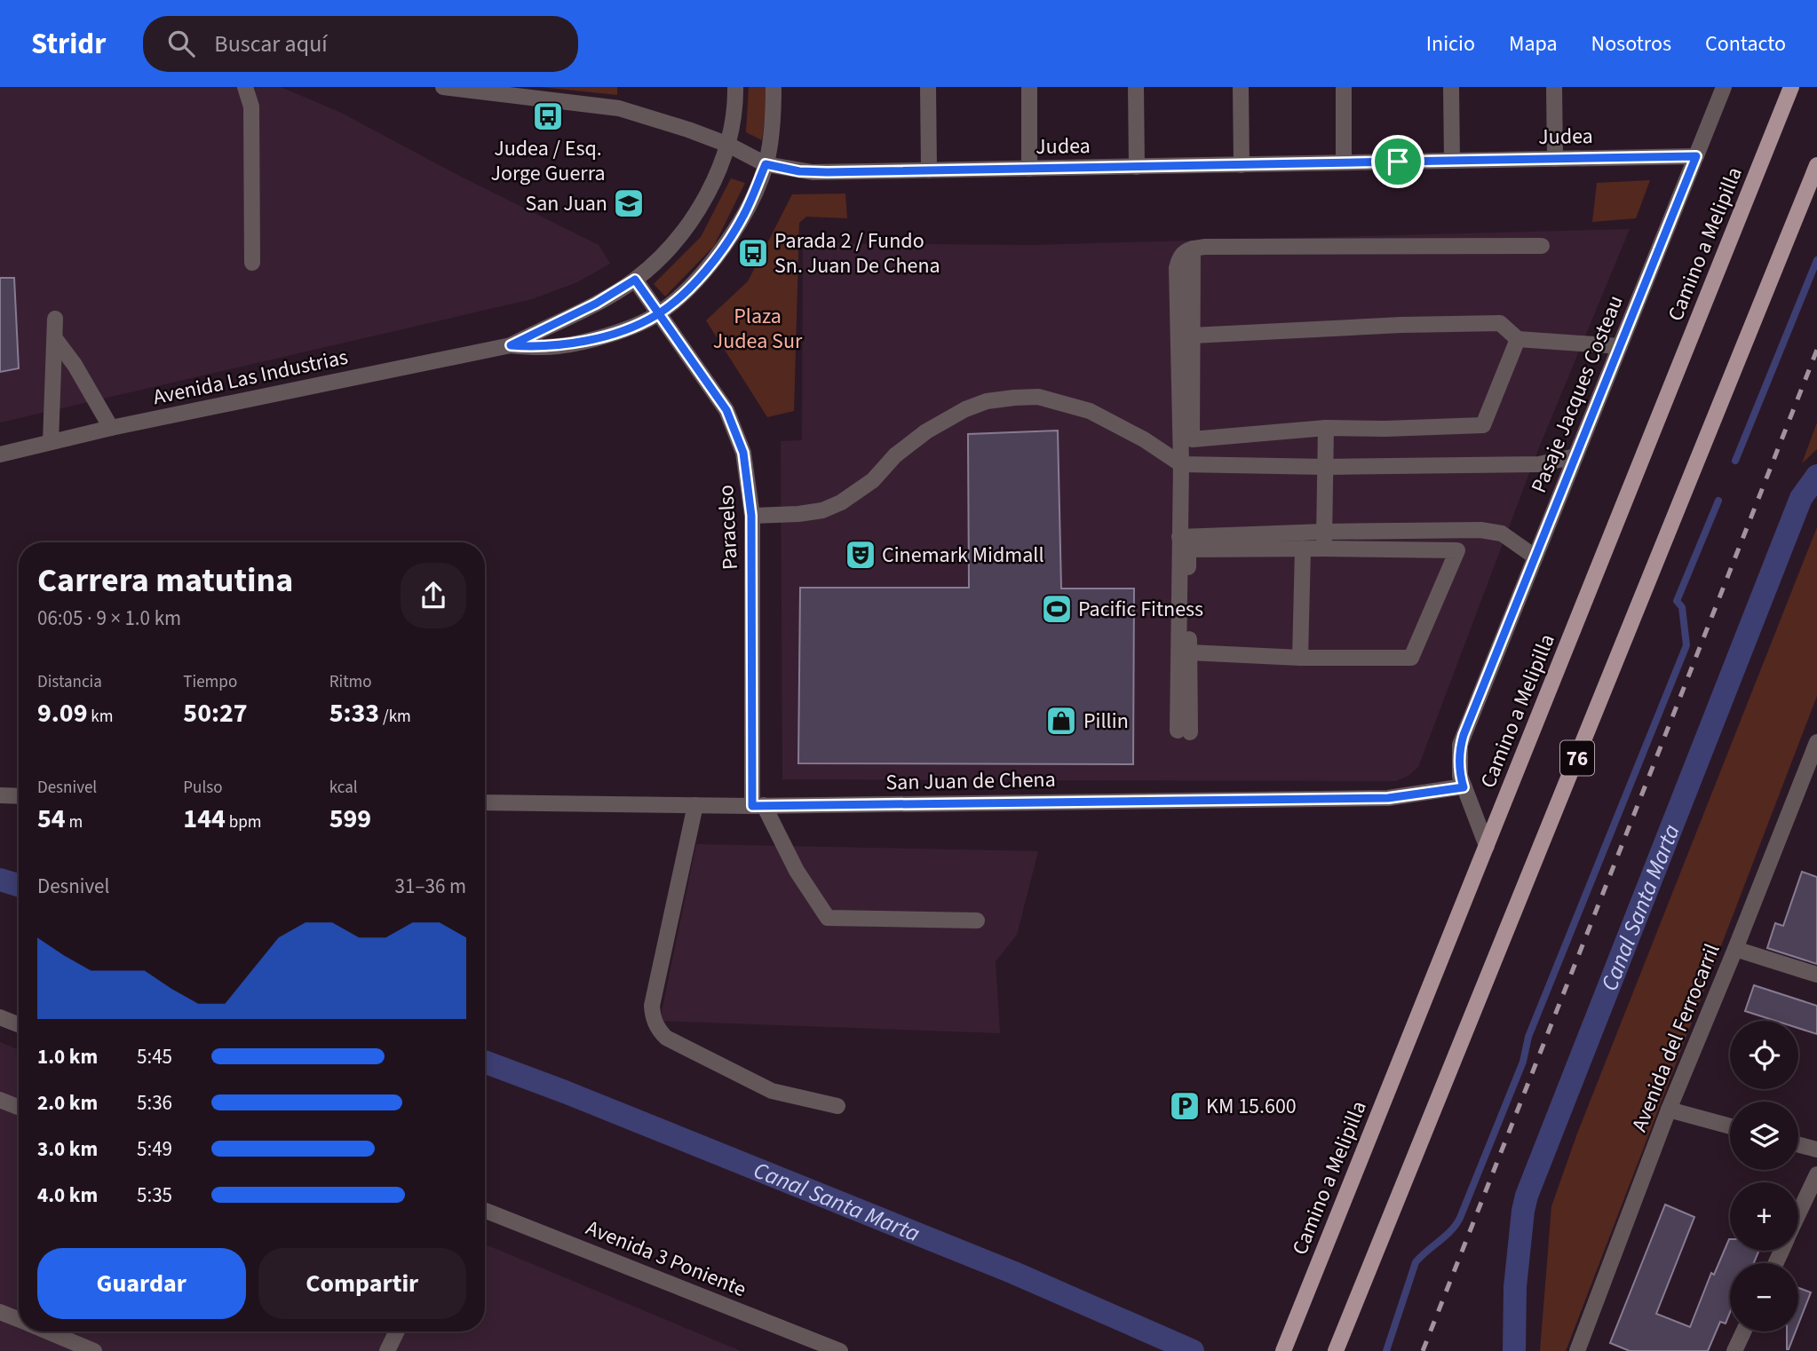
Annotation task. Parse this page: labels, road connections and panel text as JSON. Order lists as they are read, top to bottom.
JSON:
{
  "streets": {
    "main road": ["Camino a Melipilla", "76"],
    "street": [
      "Judea",
      "Avenida Las Industrias",
      "Pasaje Jacques Costeau",
      "Paracelso",
      "San Juan de Chena",
      "Avenida del Ferrocarril",
      "Avenida 3 Poniente"
    ]
  },
  "crossings": [
    ["Judea", "Avenida Las Industrias"],
    ["Judea", "Pasaje Jacques Costeau"],
    ["Avenida Las Industrias", "Paracelso"],
    ["Pasaje Jacques Costeau", "San Juan de Chena"],
    ["Paracelso", "San Juan de Chena"]
  ],
  "water": ["Canal Santa Marta"],
  "parks": ["Plaza Judea Sur"],
  "places": {
    "bus stop": ["Judea / Esq. Jorge Guerra", "Parada 2 / Fundo Sn. Juan De Chena"],
    "school or university": ["San Juan"],
    "theatre": ["Cinemark Midmall"],
    "sports": ["Pacific Fitness"],
    "shop": ["Pillin"],
    "parking": ["KM 15.600"]
  },
  "page": {
    "header": "Stridr",
    "search": "Buscar aquí",
    "nav": [
      "Inicio",
      "Mapa",
      "Nosotros",
      "Contacto"
    ],
    "heading": ["Carrera matutina", "06:05 · 9 × 1.0 km"],
    "stats": [
      ["Distancia", "9.09 km"],
      ["Tiempo", "50:27"],
      ["Ritmo", "5:33 /km"],
      ["Desnivel", "54 m"],
      ["Pulso", "144 bpm"],
      ["kcal", "599"]
    ],
    "chart": ["Desnivel", "31–36 m"],
    "map_buttons": ["+", "−"],
    "list": [
      {
        "name": "1.0 km",
        "note": "5:45"
      },
      {
        "name": "2.0 km",
        "note": "5:36"
      },
      {
        "name": "3.0 km",
        "note": "5:49"
      },
      {
        "name": "4.0 km",
        "note": "5:35"
      }
    ],
    "buttons": ["Guardar", "Compartir"]
  }
}
